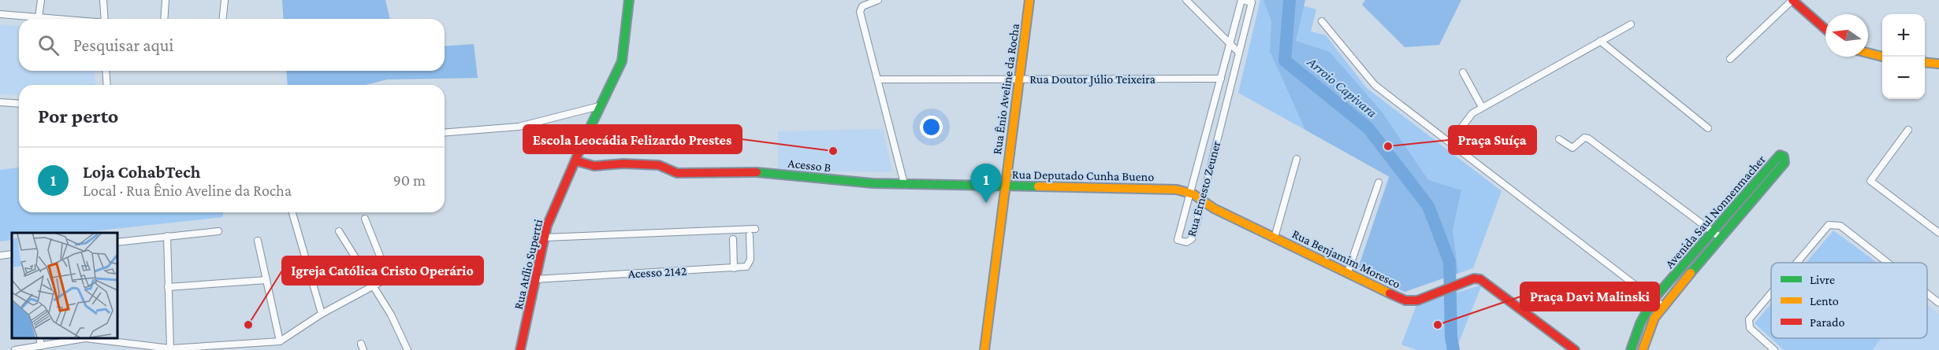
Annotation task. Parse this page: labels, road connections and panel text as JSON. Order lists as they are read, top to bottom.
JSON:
{
  "streets": {
    "street": [
      "Rua Doutor Júlio Teixeira",
      "Rua Ênio Aveline da Rocha",
      "Acesso B",
      "Rua Deputado Cunha Bueno",
      "Rua Ernesto Zeuner",
      "Avenida Saul Nonnenmacher",
      "Rua Benjamim Moresco",
      "Rua Atílio Supertti",
      "Acesso 2142"
    ]
  },
  "crossings": [
    ["Rua Doutor Júlio Teixeira", "Rua Ênio Aveline da Rocha"],
    ["Rua Doutor Júlio Teixeira", "Rua Ernesto Zeuner"],
    ["Rua Ênio Aveline da Rocha", "Rua Deputado Cunha Bueno"],
    ["Acesso B", "Rua Deputado Cunha Bueno"],
    ["Acesso B", "Rua Atílio Supertti"],
    ["Rua Deputado Cunha Bueno", "Rua Ernesto Zeuner"],
    ["Rua Ernesto Zeuner", "Rua Benjamim Moresco"],
    ["Rua Atílio Supertti", "Acesso 2142"]
  ],
  "water": ["Arroio Capivara"],
  "places": [
    "Praça Suíça",
    "Escola Leocádia Felizardo Prestes",
    "Igreja Católica Cristo Operário",
    "Praça Davi Malinski"
  ],
  "legend": ["Livre", "Lento", "Parado"],
  "north": "left",
  "page": {
    "map_buttons": ["+", "−"],
    "search": "Pesquisar aqui",
    "heading": "Por perto",
    "list": [
      {
        "mark": "1",
        "name": "Loja CohabTech",
        "note": "Local · Rua Ênio Aveline da Rocha",
        "value": "90 m"
      }
    ],
    "pins": "1"
  }
}
